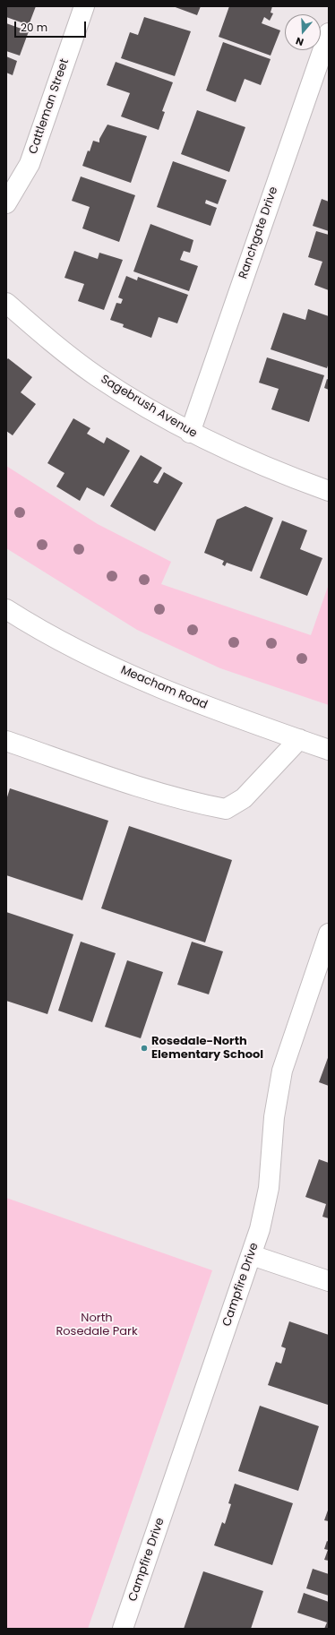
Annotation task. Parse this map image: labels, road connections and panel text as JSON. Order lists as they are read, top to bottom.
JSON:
{
  "streets": {
    "street": [
      "Cattleman Street",
      "Ranchgate Drive",
      "Sagebrush Avenue",
      "Meacham Road",
      "Campfire Drive"
    ]
  },
  "crossings": [
    ["Ranchgate Drive", "Sagebrush Avenue"]
  ],
  "parks": ["North Rosedale Park"],
  "places": ["Rosedale-North Elementary School"],
  "scale_bar": "20 m",
  "north": "bottom"
}
